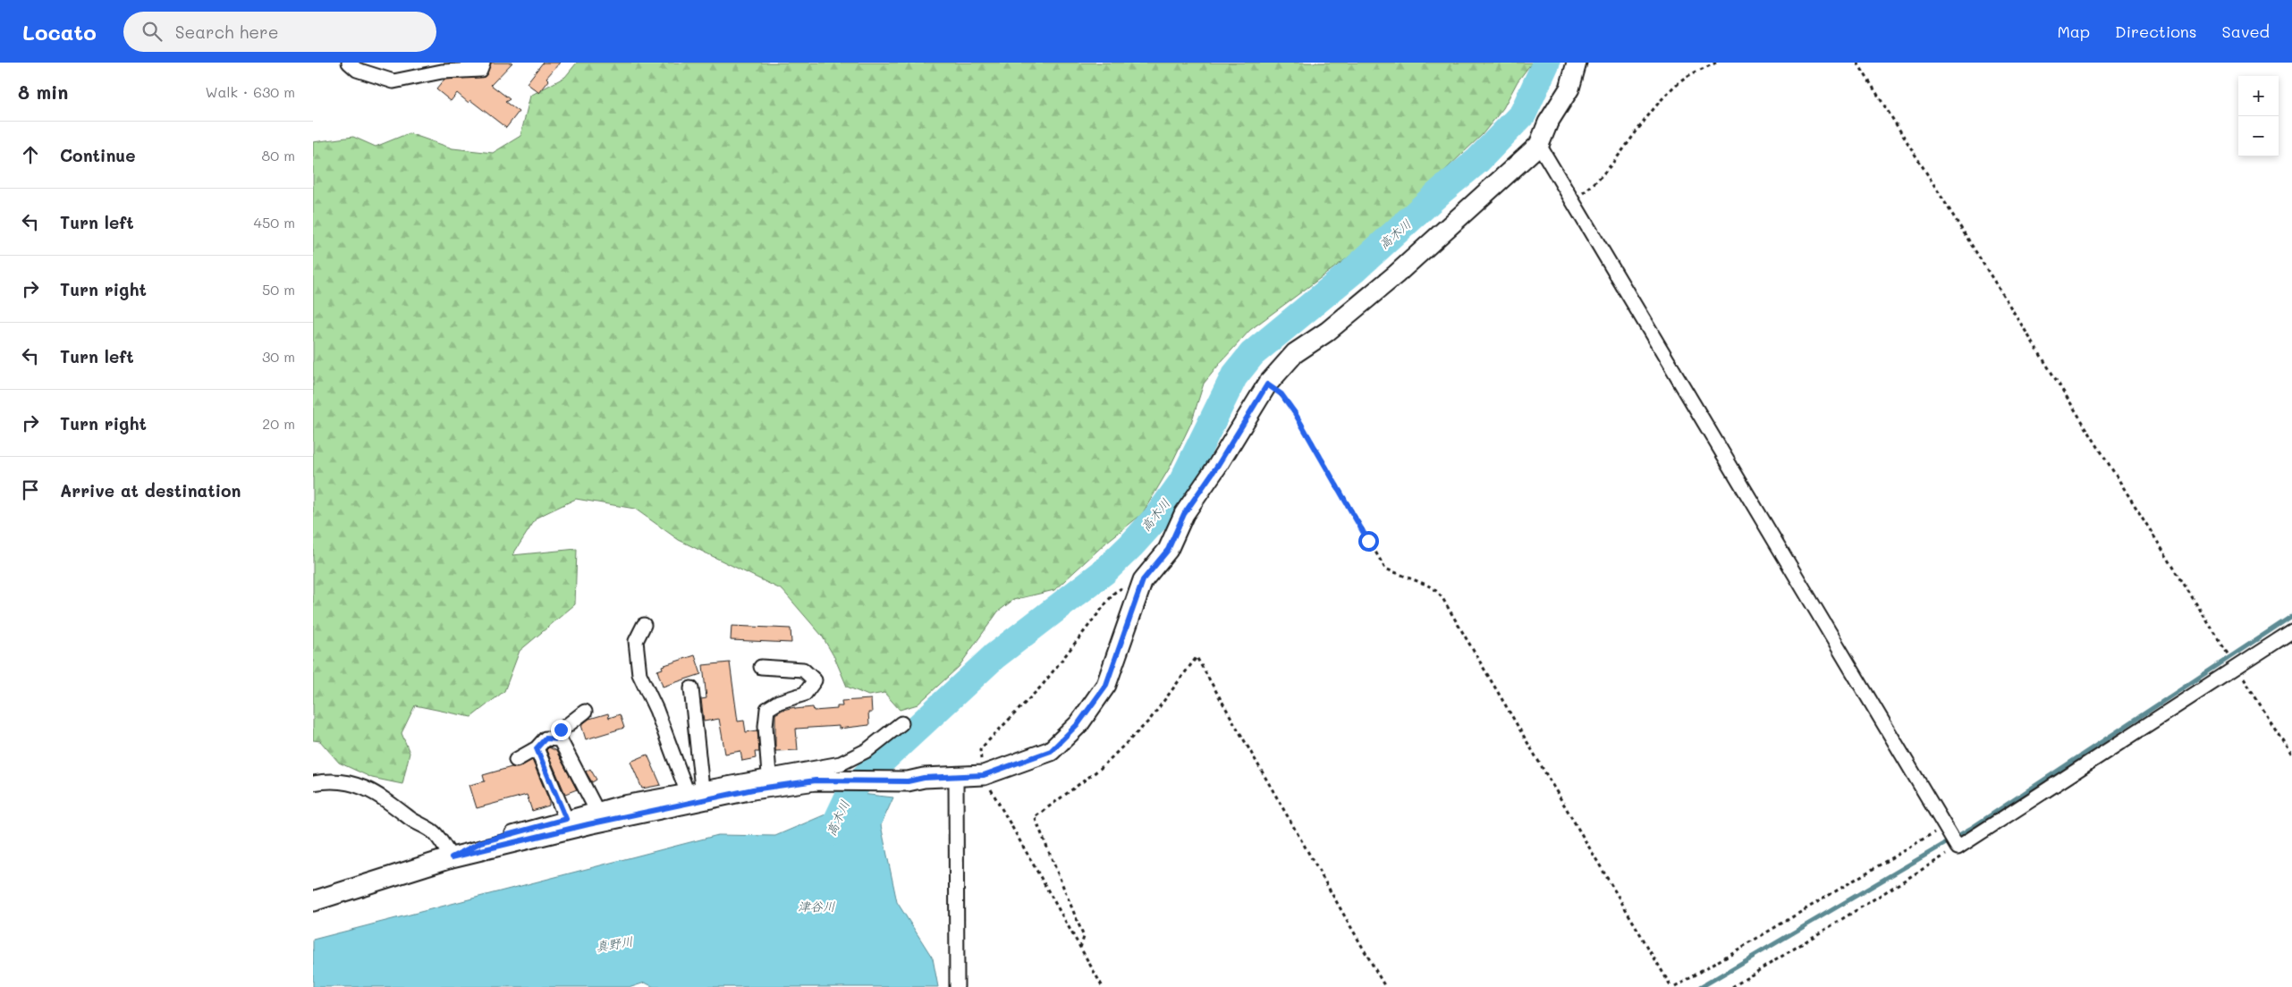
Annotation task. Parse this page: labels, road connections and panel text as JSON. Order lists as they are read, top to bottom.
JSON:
{
  "water": ["高木川", "津谷川", "真野川"],
  "page": {
    "header": "Locato",
    "search": "Search here",
    "nav": ["Map", "Directions", "Saved"],
    "heading": ["8 min", "Walk · 630 m"],
    "map_buttons": ["+", "−"],
    "list": [
      ["Continue", "80 m"],
      ["Turn left", "450 m"],
      ["Turn right", "50 m"],
      ["Turn left", "30 m"],
      ["Turn right", "20 m"],
      "Arrive at destination"
    ]
  }
}
